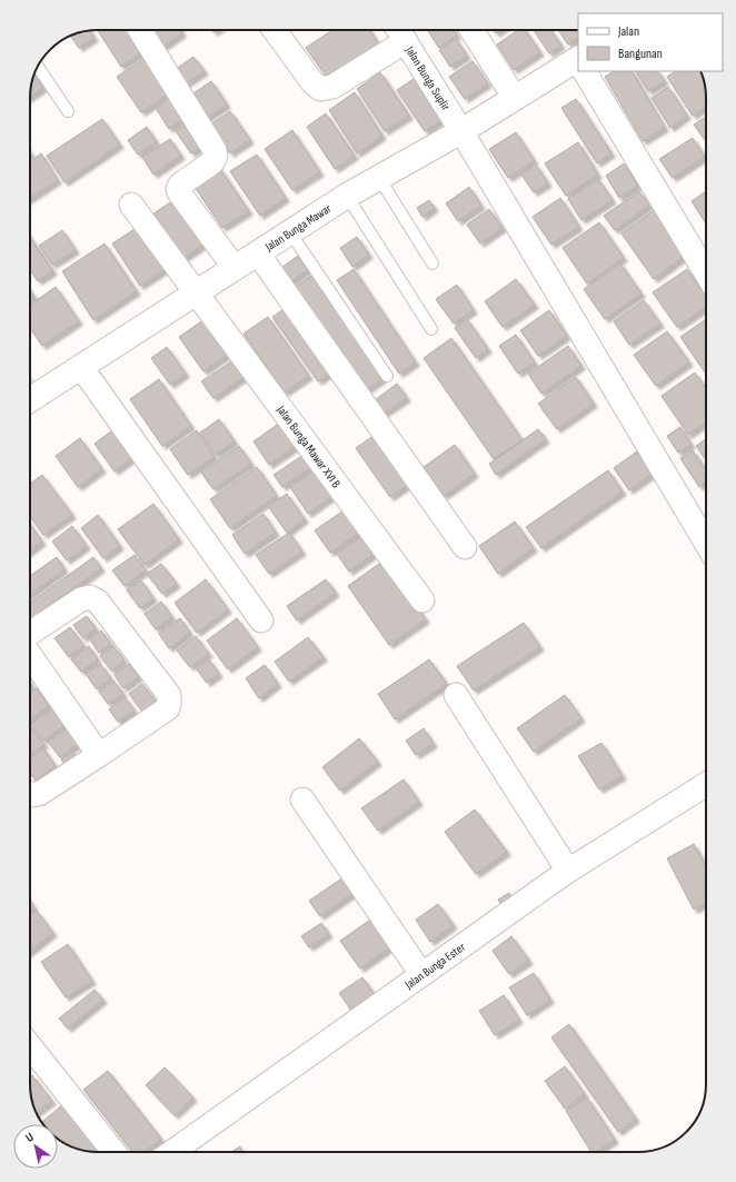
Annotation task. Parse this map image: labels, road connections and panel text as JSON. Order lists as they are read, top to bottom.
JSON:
{
  "streets": {
    "street": [
      "Jalan Bunga Suplir",
      "Jalan Bunga Mawar",
      "Jalan Bunga Mawar XVI B",
      "Jalan Bunga Ester"
    ]
  },
  "crossings": [
    ["Jalan Bunga Suplir", "Jalan Bunga Mawar"],
    ["Jalan Bunga Mawar", "Jalan Bunga Mawar XVI B"]
  ],
  "legend": ["Jalan", "Bangunan"],
  "north": "top left"
}
